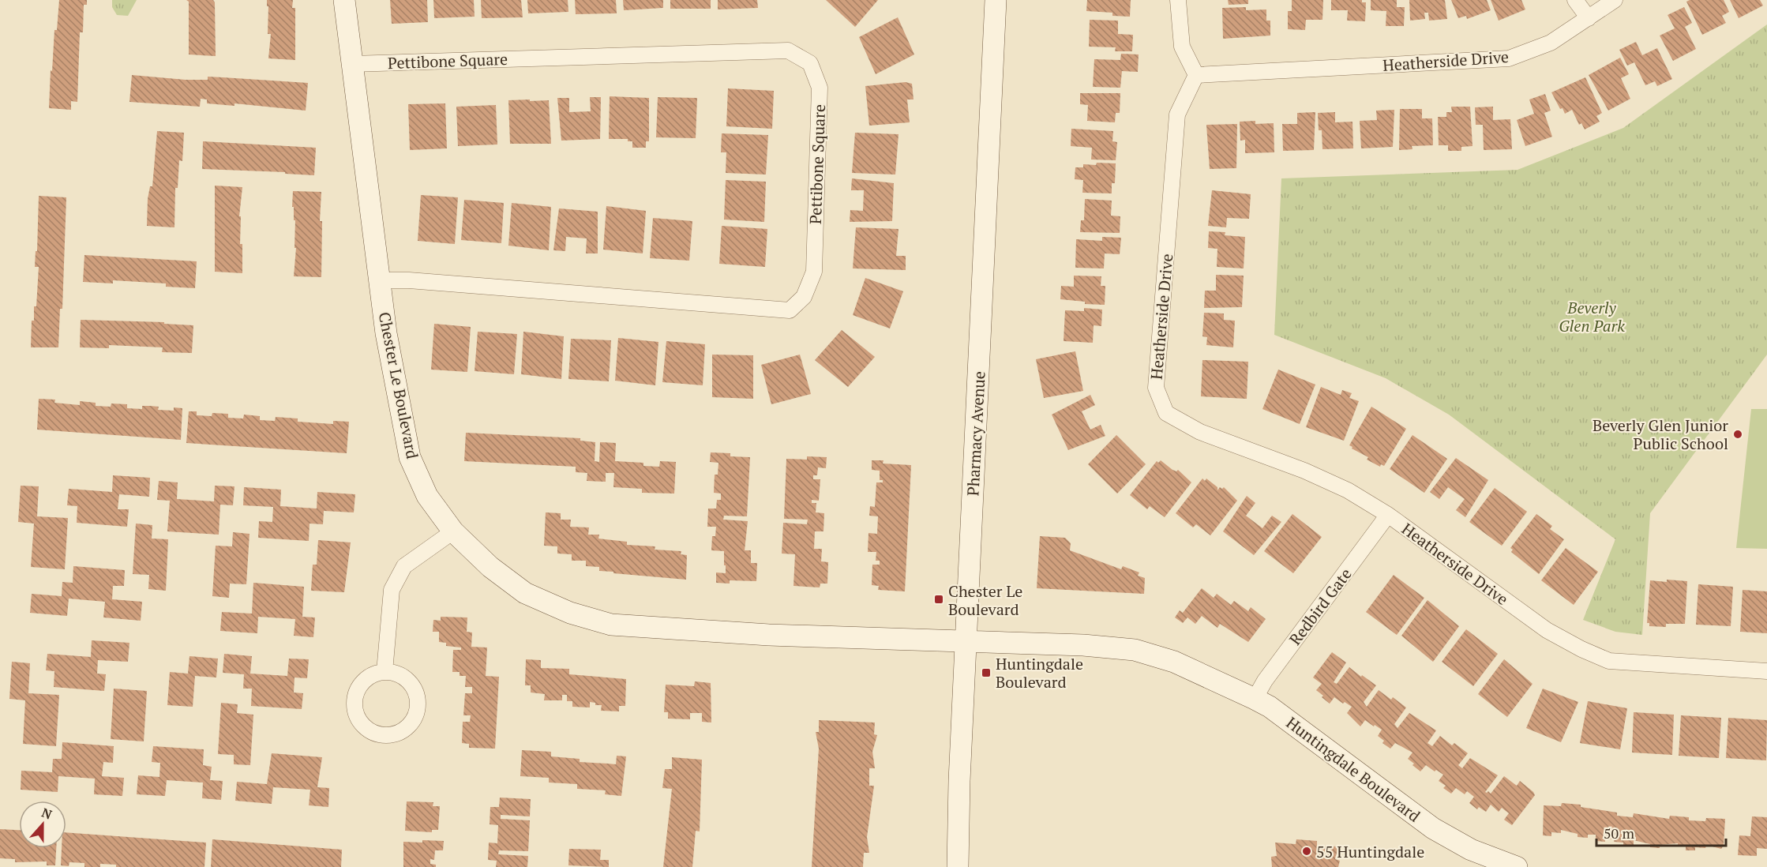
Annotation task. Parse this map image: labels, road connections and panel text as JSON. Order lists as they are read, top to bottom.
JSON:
{
  "streets": {
    "street": [
      "Pettibone Square",
      "Heatherside Drive",
      "Chester Le Boulevard",
      "Pharmacy Avenue",
      "Redbird Gate",
      "Huntingdale Boulevard"
    ]
  },
  "crossings": [
    ["Pettibone Square", "Chester Le Boulevard"],
    ["Heatherside Drive", "Redbird Gate"],
    ["Chester Le Boulevard", "Pharmacy Avenue"],
    ["Chester Le Boulevard", "Huntingdale Boulevard"],
    ["Pharmacy Avenue", "Huntingdale Boulevard"],
    ["Redbird Gate", "Huntingdale Boulevard"]
  ],
  "parks": ["Beverly Glen Park"],
  "places": {
    "other": ["Beverly Glen Junior Public School", "55 Huntingdale"],
    "transit": ["Chester Le Boulevard", "Huntingdale Boulevard"]
  },
  "scale_bar": "50 m",
  "north": "top"
}
